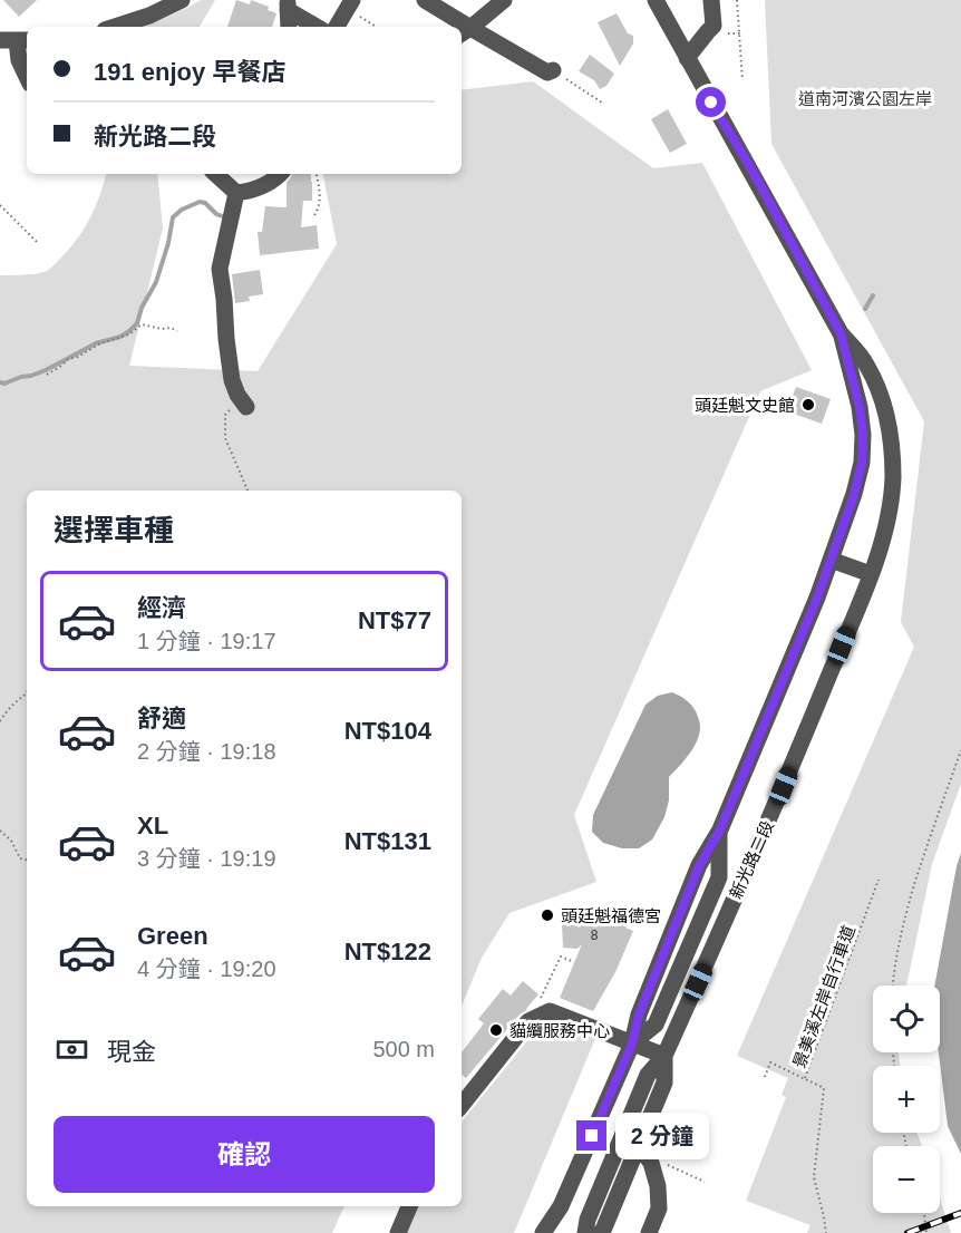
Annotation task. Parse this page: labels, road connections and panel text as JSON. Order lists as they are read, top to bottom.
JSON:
{
  "streets": {
    "street": ["新光路二段"],
    "path": ["景美溪左岸自行車道"]
  },
  "parks": ["道南河濱公園左岸"],
  "places": ["頭廷魁文史館", "頭廷魁福德宮", "貓纜服務中心"],
  "house_numbers": ["8"],
  "page": {
    "banner": ["191 enjoy 早餐店", "新光路二段"],
    "heading": "選擇車種",
    "list": [
      {
        "name": "經濟",
        "note": "1 分鐘 · 19:17",
        "value": "NT$77"
      },
      {
        "name": "舒適",
        "note": "2 分鐘 · 19:18",
        "value": "NT$104"
      },
      {
        "name": "XL",
        "note": "3 分鐘 · 19:19",
        "value": "NT$131"
      },
      {
        "name": "Green",
        "note": "4 分鐘 · 19:20",
        "value": "NT$122"
      }
    ],
    "map_buttons": ["+", "−"],
    "pay": ["現金", "500 m"],
    "buttons": "確認",
    "bubble": "2 分鐘"
  }
}
